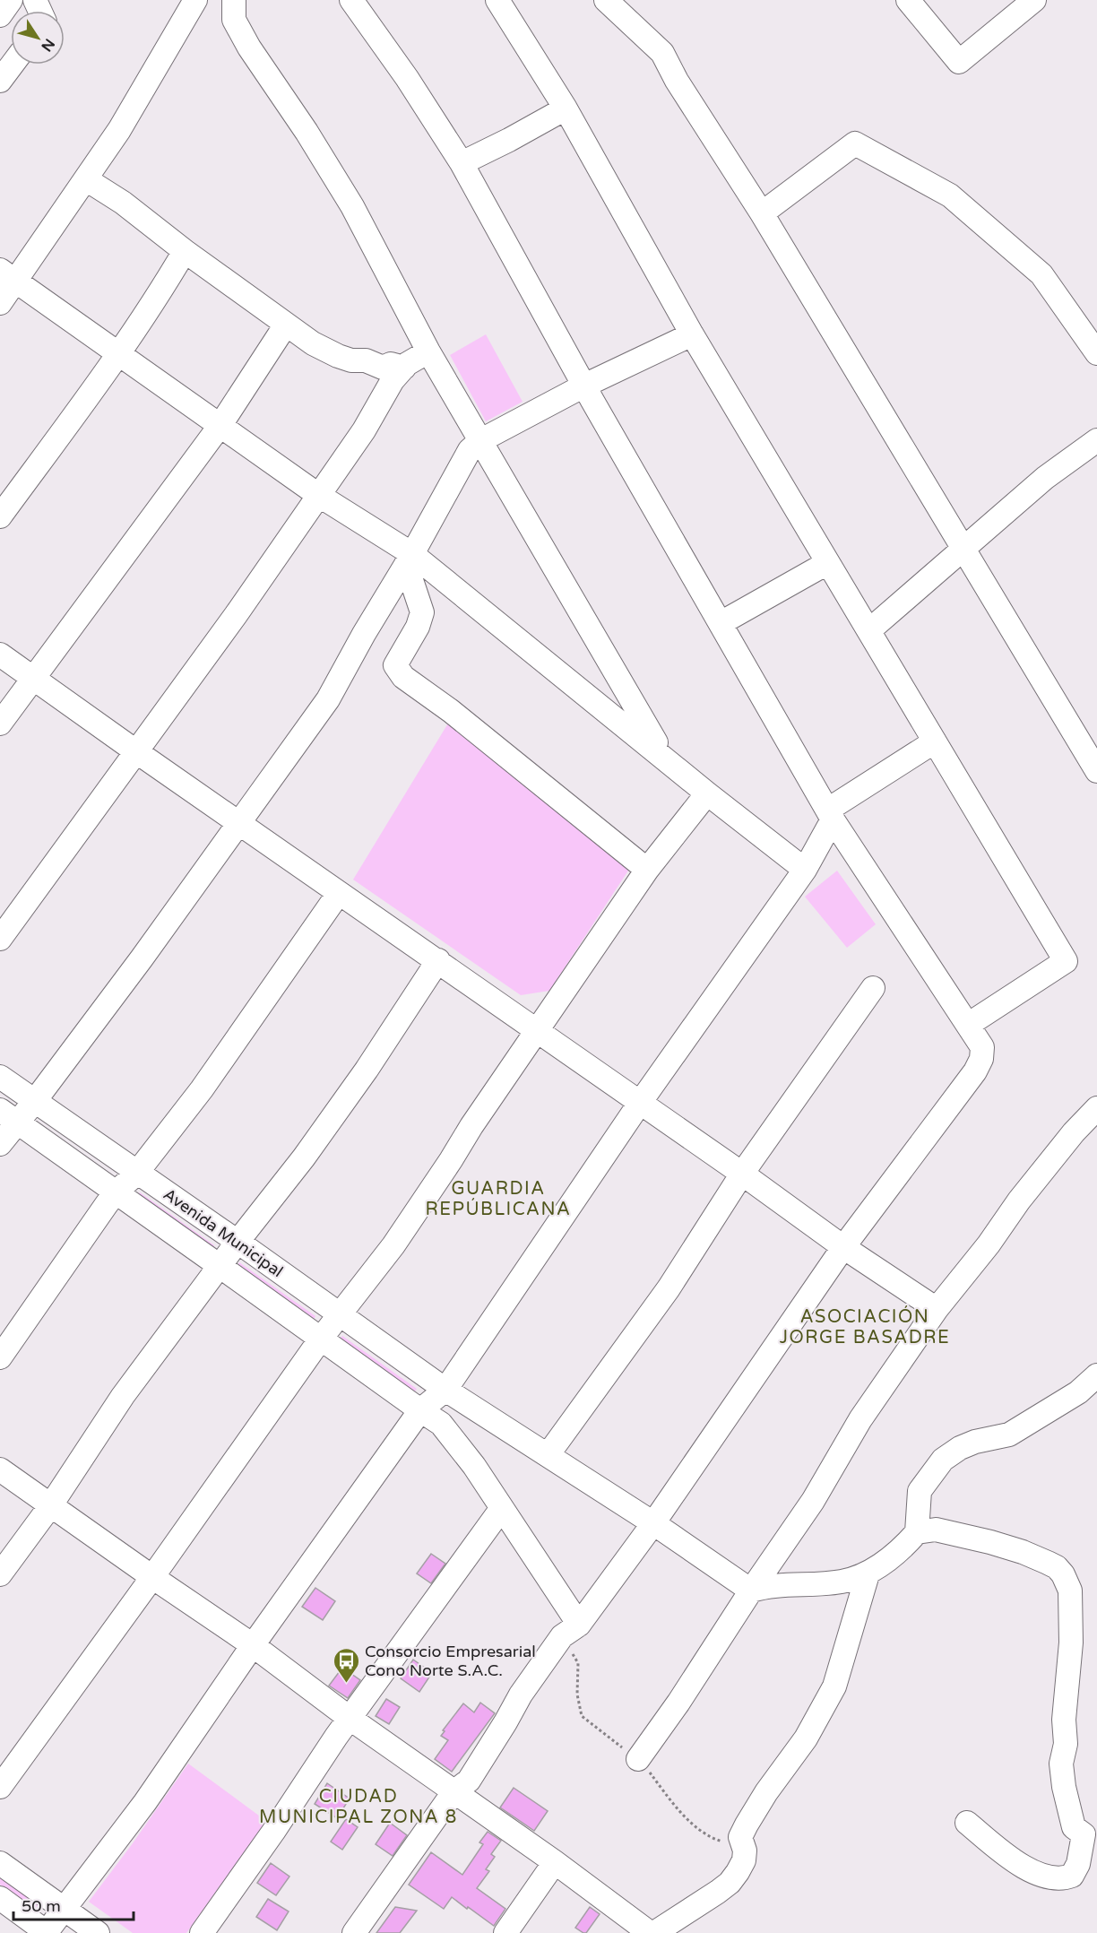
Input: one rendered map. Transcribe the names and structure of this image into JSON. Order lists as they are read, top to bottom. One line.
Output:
{"streets":{"street":["Avenida Municipal"]},"districts":["GUARDIA REPÚBLICANA","ASOCIACIÓN JORGE BASADRE","CIUDAD MUNICIPAL ZONA 8"],"places":{"bus stop":["Consorcio Empresarial Cono Norte S.A.C."]},"scale_bar":"50 m","north":"bottom right"}
